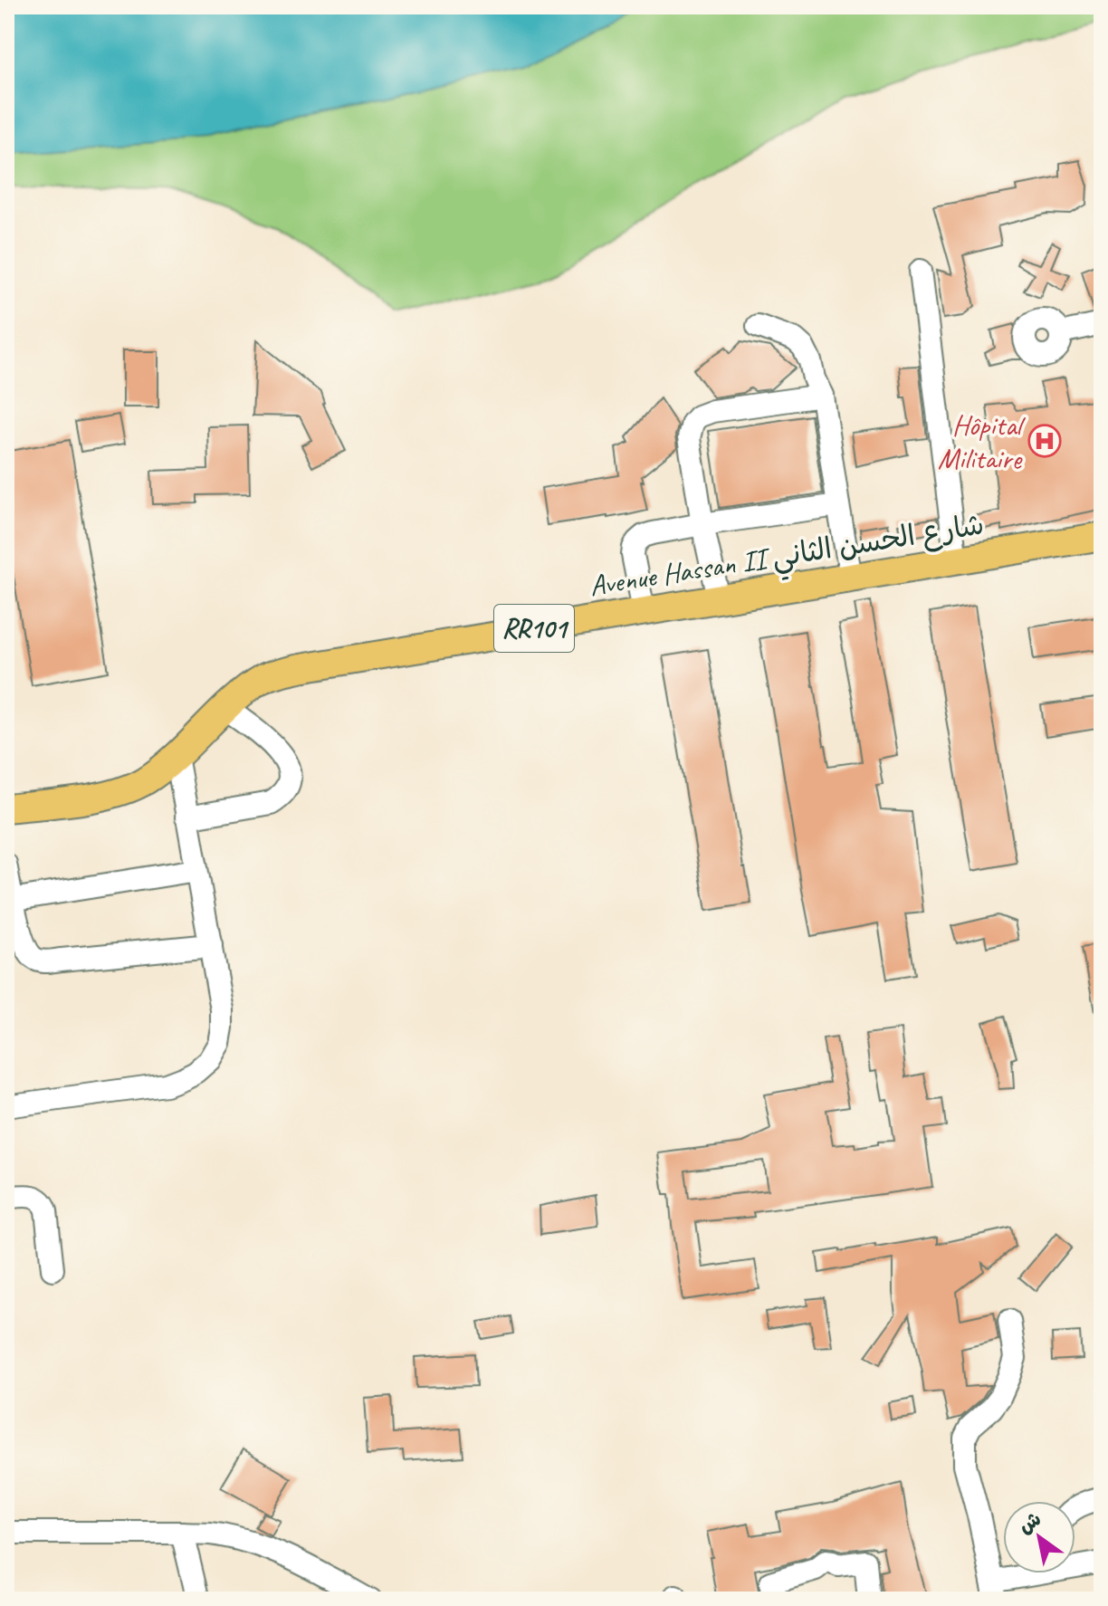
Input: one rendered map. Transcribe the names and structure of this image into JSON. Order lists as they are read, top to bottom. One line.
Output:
{"streets":{"main road":["Avenue Hassan II شارع الحسن الثاني","RR101"]},"places":{"hospital":["Hôpital Militaire"]},"north":"top left"}
